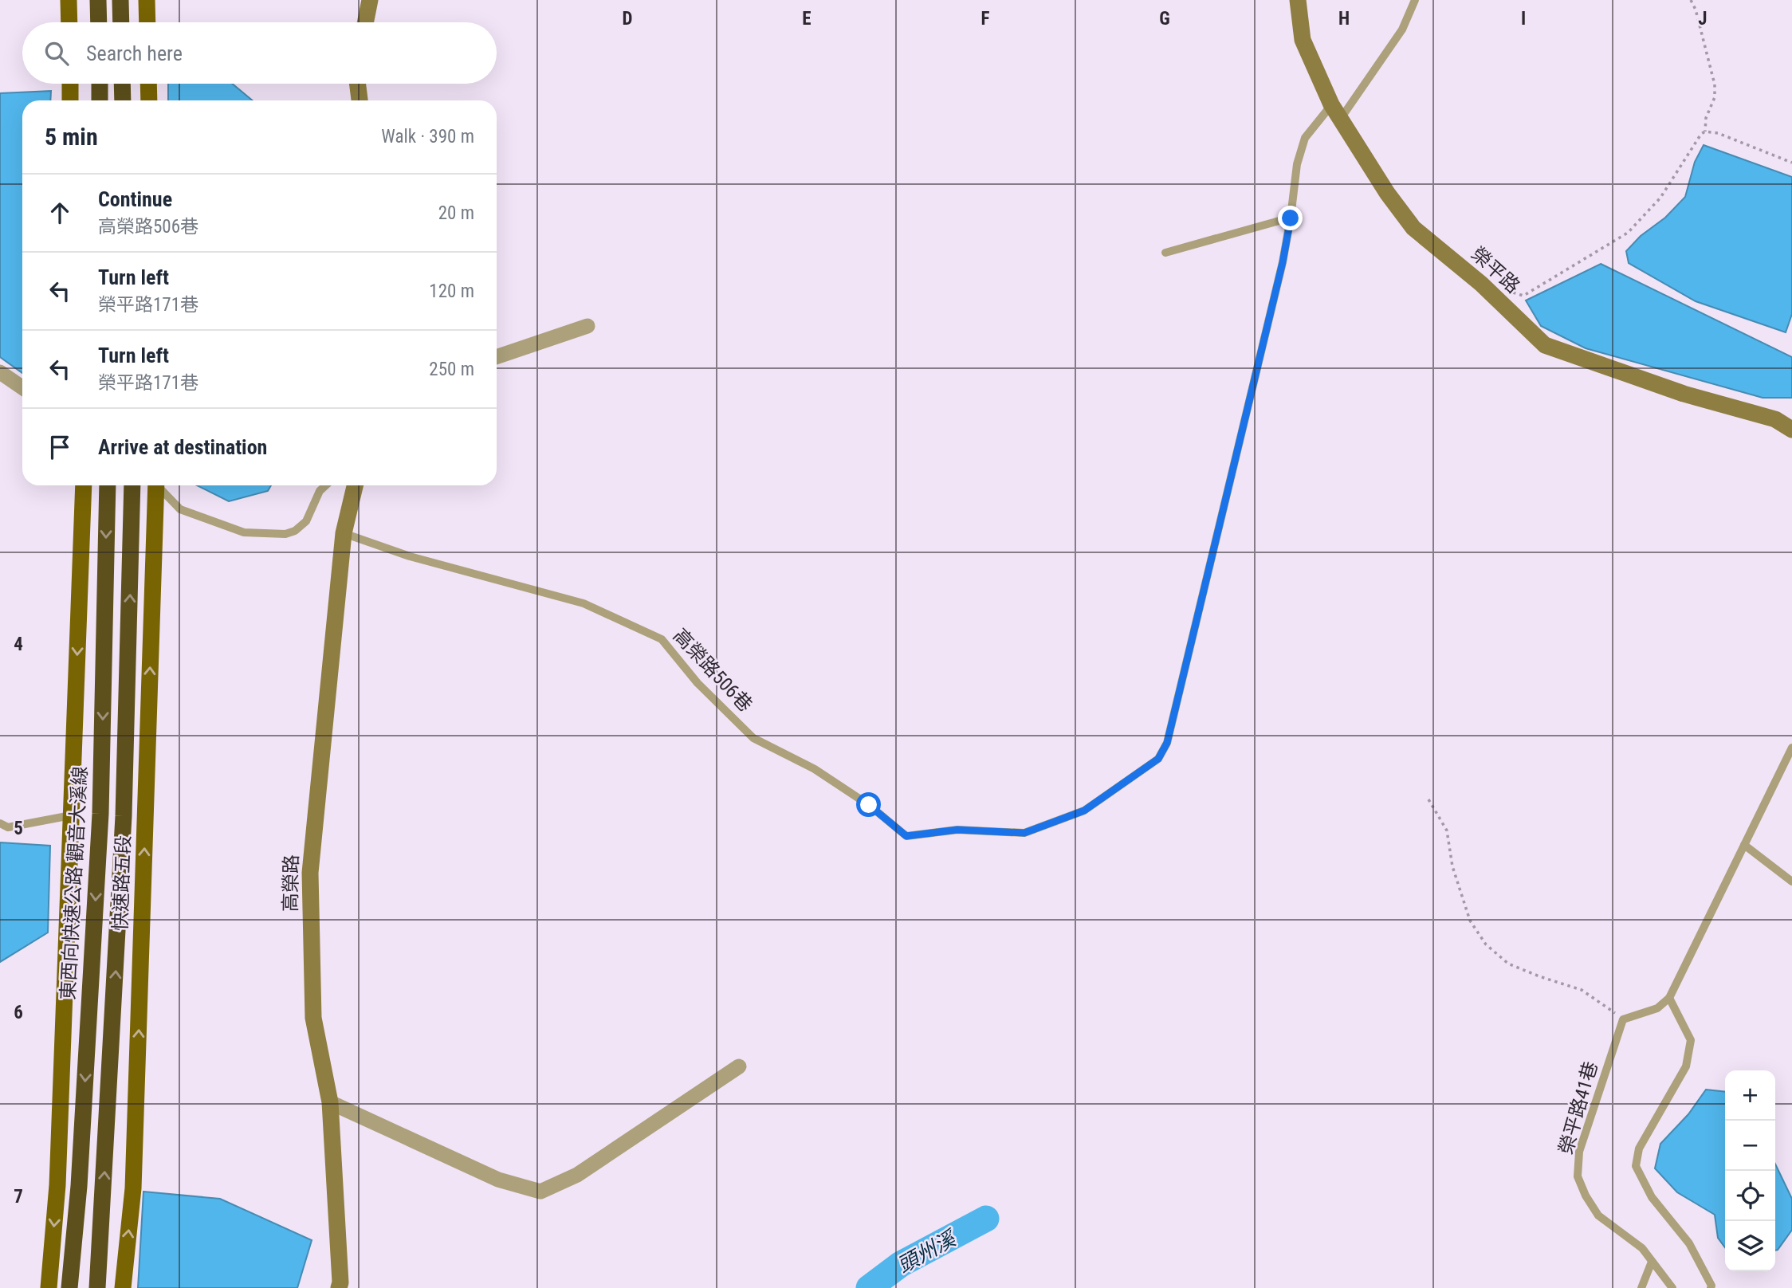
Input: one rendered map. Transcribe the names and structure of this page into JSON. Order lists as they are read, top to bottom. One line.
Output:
{"streets":{"highway":["東西向快速公路 觀音大溪線"],"main road":["快速路五段"],"street":["榮平路","高榮路"],"lane":["高榮路506巷","榮平路41巷"]},"crossings":[["高榮路506巷","高榮路"]],"water":["頭州溪"],"page":{"search":"Search here","heading":["5 min","Walk · 390 m"],"list":[["Continue","高榮路506巷","20 m"],["Turn left","榮平路171巷","120 m"],["Turn left","榮平路171巷","250 m"],"Arrive at destination"],"map_buttons":["+","−"]},"grid":{"columns":["D","E","F","G","H","I","J"],"rows":["4","5","6","7"]}}
